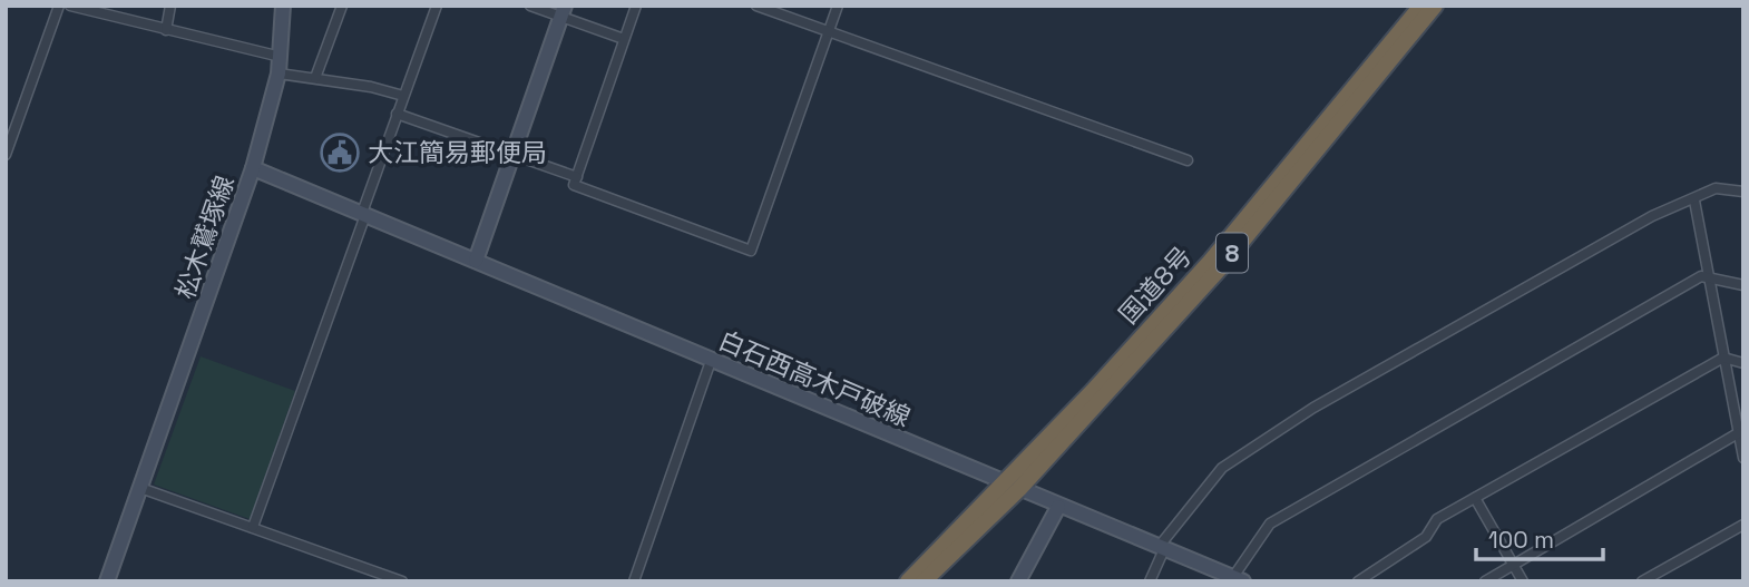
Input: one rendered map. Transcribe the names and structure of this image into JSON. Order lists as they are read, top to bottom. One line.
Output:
{"streets":{"highway":["8","国道8号"],"main road":["松木鷲塚線","白石西高木戸破線"]},"crossings":[["松木鷲塚線","白石西高木戸破線"],["国道8号","白石西高木戸破線"]],"places":{"public building":["大江簡易郵便局"]},"scale_bar":"100 m"}
